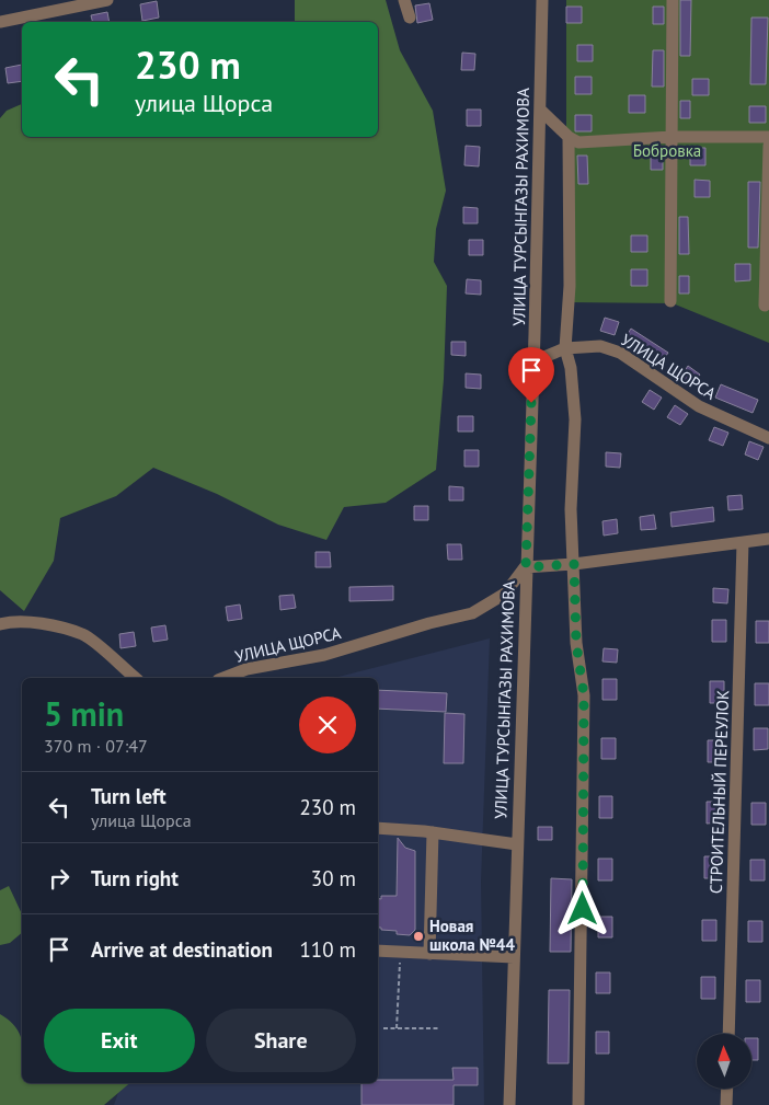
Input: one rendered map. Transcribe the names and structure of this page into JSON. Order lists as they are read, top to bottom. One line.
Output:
{"streets":{"street":["УЛИЦА ТУРСЫНГАЗЫ РАХИМОВА","УЛИЦА ЩОРСА","СТРОИТЕЛЬНЫЙ ПЕРЕУЛОК"]},"crossings":[["УЛИЦА ТУРСЫНГАЗЫ РАХИМОВА","УЛИЦА ЩОРСА"]],"parks":["Бобровка"],"places":["Новая школа №44"],"north":"top","page":{"turn":["230 m","улица Щорса"],"heading":["5 min","370 m · 07:47"],"list":[{"name":"Turn left","note":"улица Щорса","value":"230 m"},{"name":"Turn right","value":"30 m"},{"name":"Arrive at destination","value":"110 m"}],"buttons":["Exit","Share"]}}
